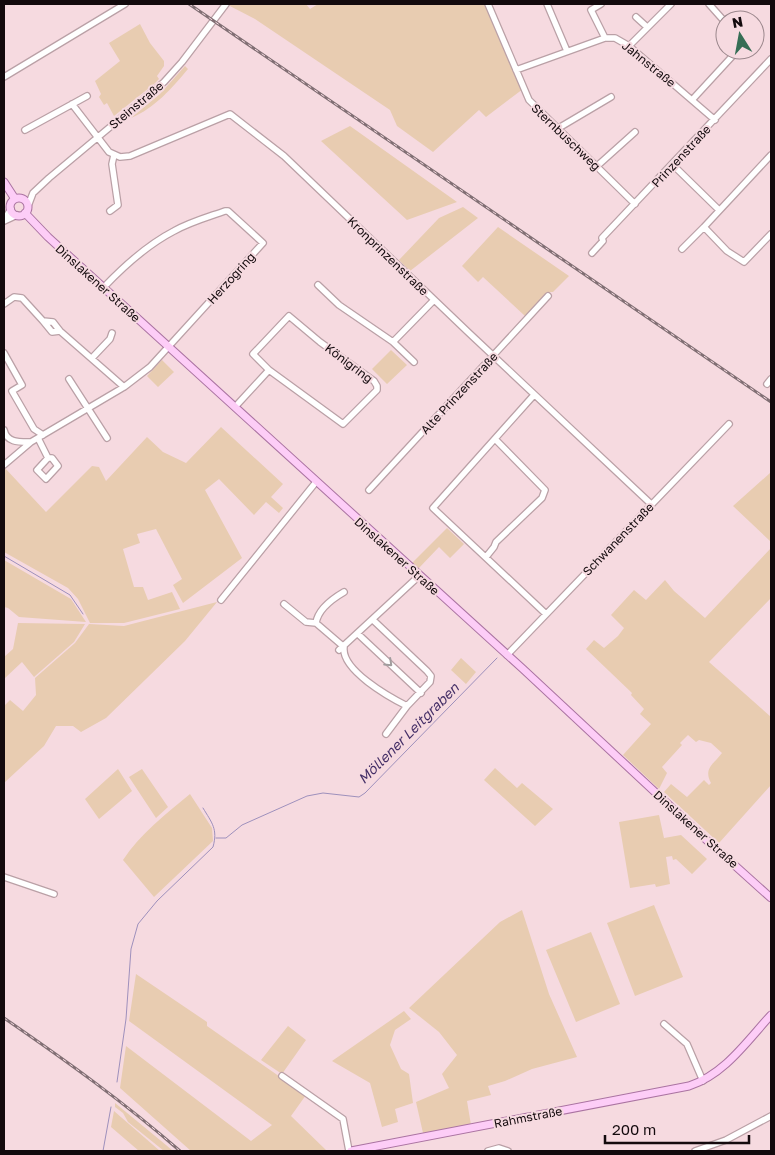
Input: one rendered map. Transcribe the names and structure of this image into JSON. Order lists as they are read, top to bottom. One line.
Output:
{"streets":{"main road":["Dinslakener Straße","Rahmstraße"],"street":["Jahnstraße","Steinstraße","Sternbuschweg","Prinzenstraße","Kronprinzenstraße","Herzogring","Königring","Alte Prinzenstraße","Schwanenstraße"]},"crossings":[["Jahnstraße","Sternbuschweg"],["Jahnstraße","Prinzenstraße"],["Steinstraße","Dinslakener Straße"],["Sternbuschweg","Prinzenstraße"],["Kronprinzenstraße","Alte Prinzenstraße"],["Kronprinzenstraße","Schwanenstraße"],["Herzogring","Dinslakener Straße"],["Dinslakener Straße","Schwanenstraße"]],"water":["Möllener Leitgraben"],"scale_bar":"200 m","north":"top"}
